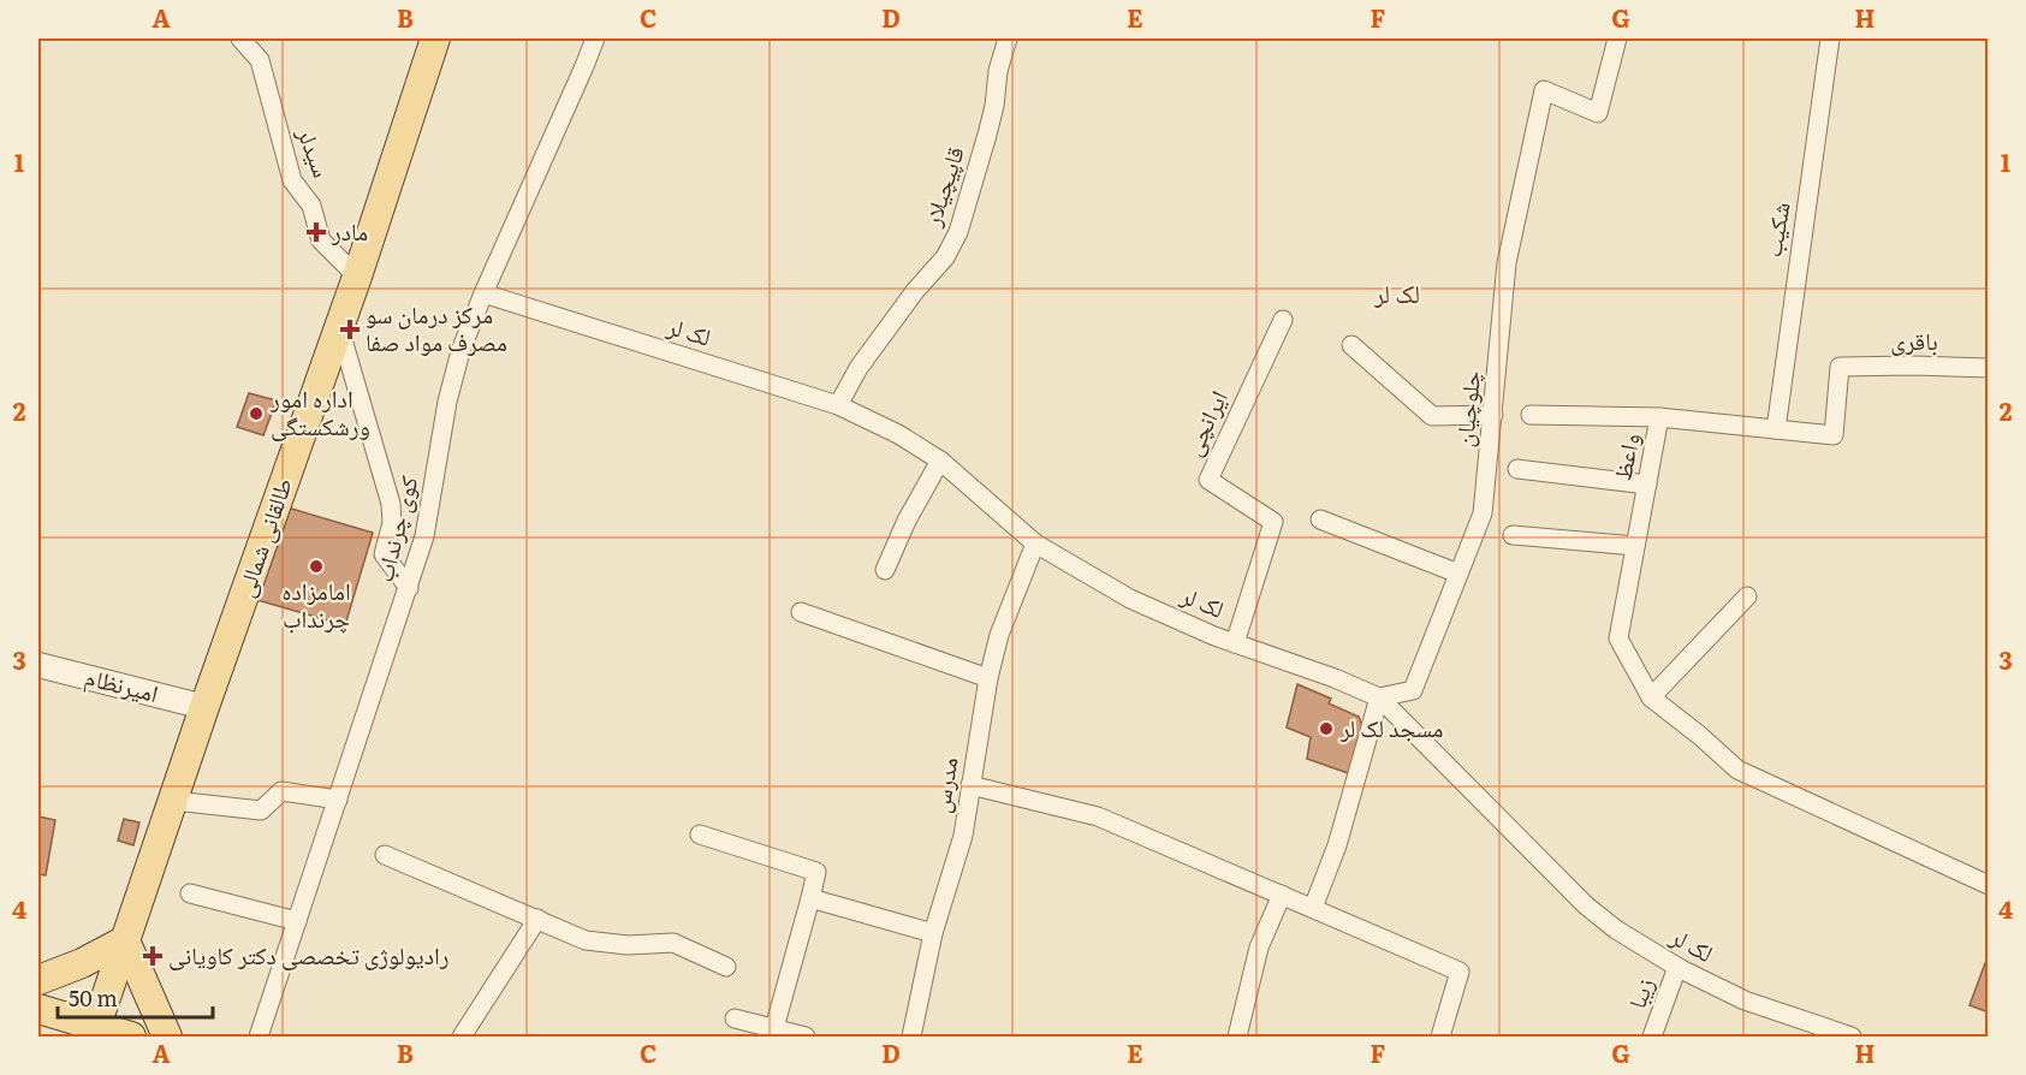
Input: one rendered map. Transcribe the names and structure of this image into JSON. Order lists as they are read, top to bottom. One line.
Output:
{"streets":{"main road":["طالقانی شمالی"],"street":["سیدلر","قاپیچیلار","شکیب","لک لر","باقری","چلوچیان","ایرانچی","واعظ","کوی چرنداب","امیرنظام","مدرس","زیبا"]},"crossings":[["سیدلر","طالقانی شمالی"],["قاپیچیلار","لک لر"],["شکیب","واعظ"],["لک لر","چلوچیان"],["لک لر","ایرانچی"],["لک لر","کوی چرنداب"],["لک لر","مدرس"],["لک لر","زیبا"],["باقری","واعظ"],["طالقانی شمالی","امیرنظام"]],"districts":["لک لر"],"places":{"health":["مادر","مرکز درمان سو مصرف مواد صفا","رادیولوژی تخصصی دکتر کاویانی"],"other":["اداره امور ورشکستگی","امامزاده چرنداب","مسجد لک لر"]},"scale_bar":"50 m","grid":{"columns":["A","B","C","D","E","F","G","H"],"rows":["1","2","3","4"]}}
